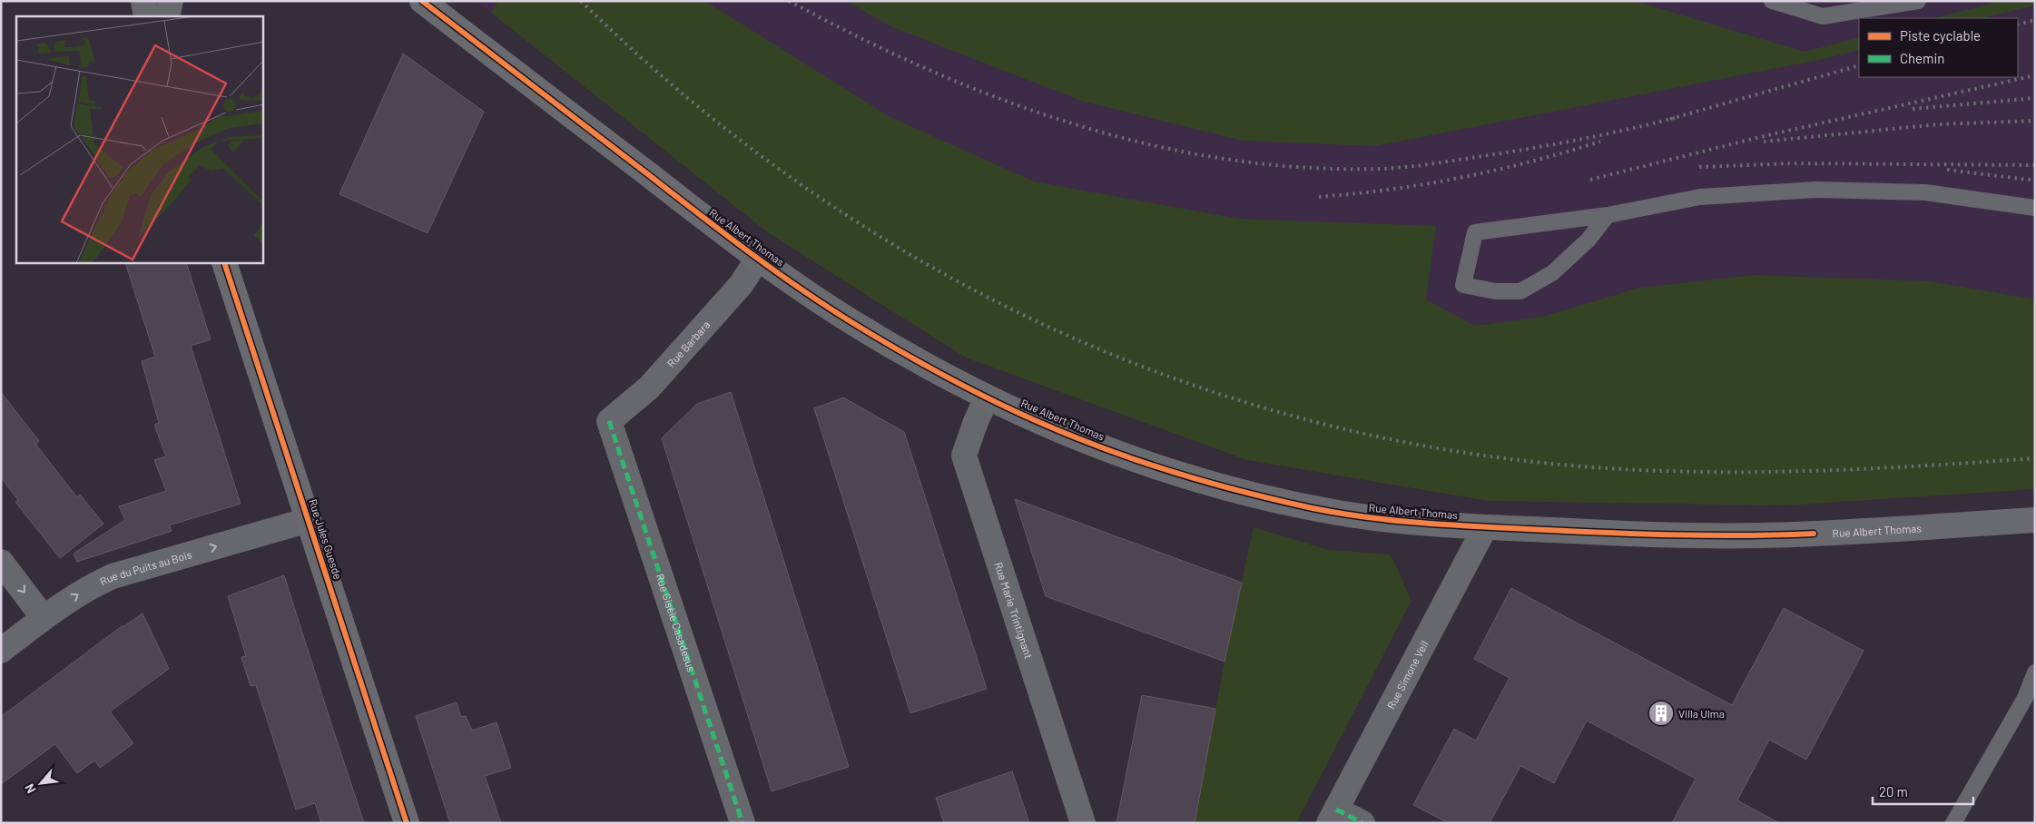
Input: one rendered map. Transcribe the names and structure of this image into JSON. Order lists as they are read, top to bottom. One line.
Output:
{"streets":{"street":["Rue Albert Thomas","Rue Barbara","Rue Jules Guesde","Rue du Puits au Bois","Rue Marie Trintignant","Rue Gisèle Casadesus","Rue Simone Veil"]},"crossings":[["Rue Albert Thomas","Rue Barbara"],["Rue Albert Thomas","Rue Marie Trintignant"],["Rue Albert Thomas","Rue Simone Veil"],["Rue Barbara","Rue Gisèle Casadesus"],["Rue Jules Guesde","Rue du Puits au Bois"]],"one_way":["Rue du Puits au Bois"],"places":{"building":["Villa Ulma"]},"legend":["Piste cyclable","Chemin"],"scale_bar":"20 m","north":"bottom left"}
